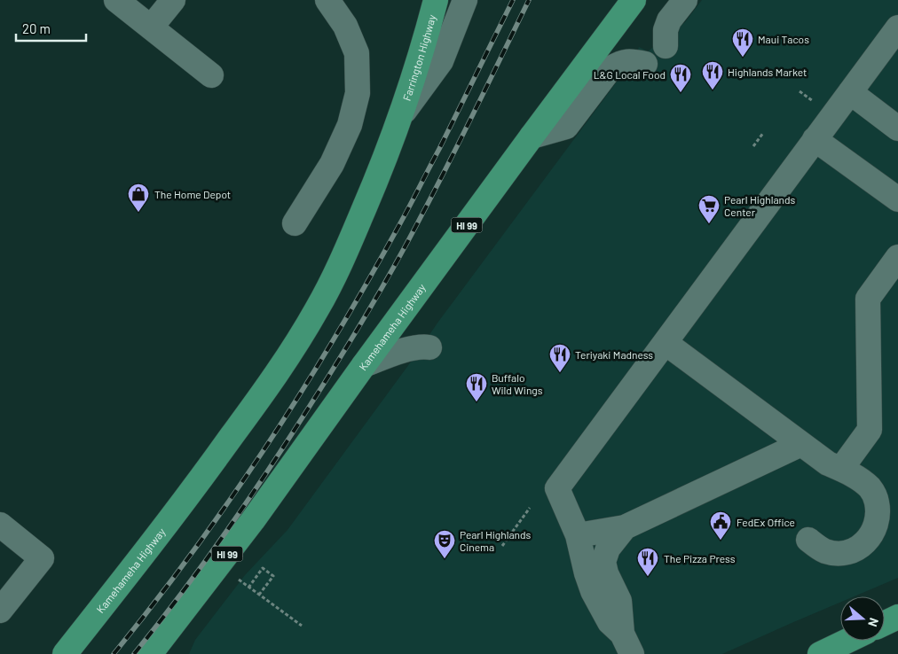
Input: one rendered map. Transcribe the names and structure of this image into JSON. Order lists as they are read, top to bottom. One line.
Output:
{"streets":{"main road":["Farrington Highway","HI 99","Kamehameha Highway"]},"crossings":[["Farrington Highway","Kamehameha Highway"]],"places":{"restaurant":["Maui Tacos","Highlands Market","L&G Local Food","Teriyaki Madness","Buffalo Wild Wings","The Pizza Press"],"shop":["The Home Depot"],"supermarket":["Pearl Highlands Center"],"public building":["FedEx Office"],"theatre":["Pearl Highlands Cinema"]},"scale_bar":"20 m","north":"right"}
